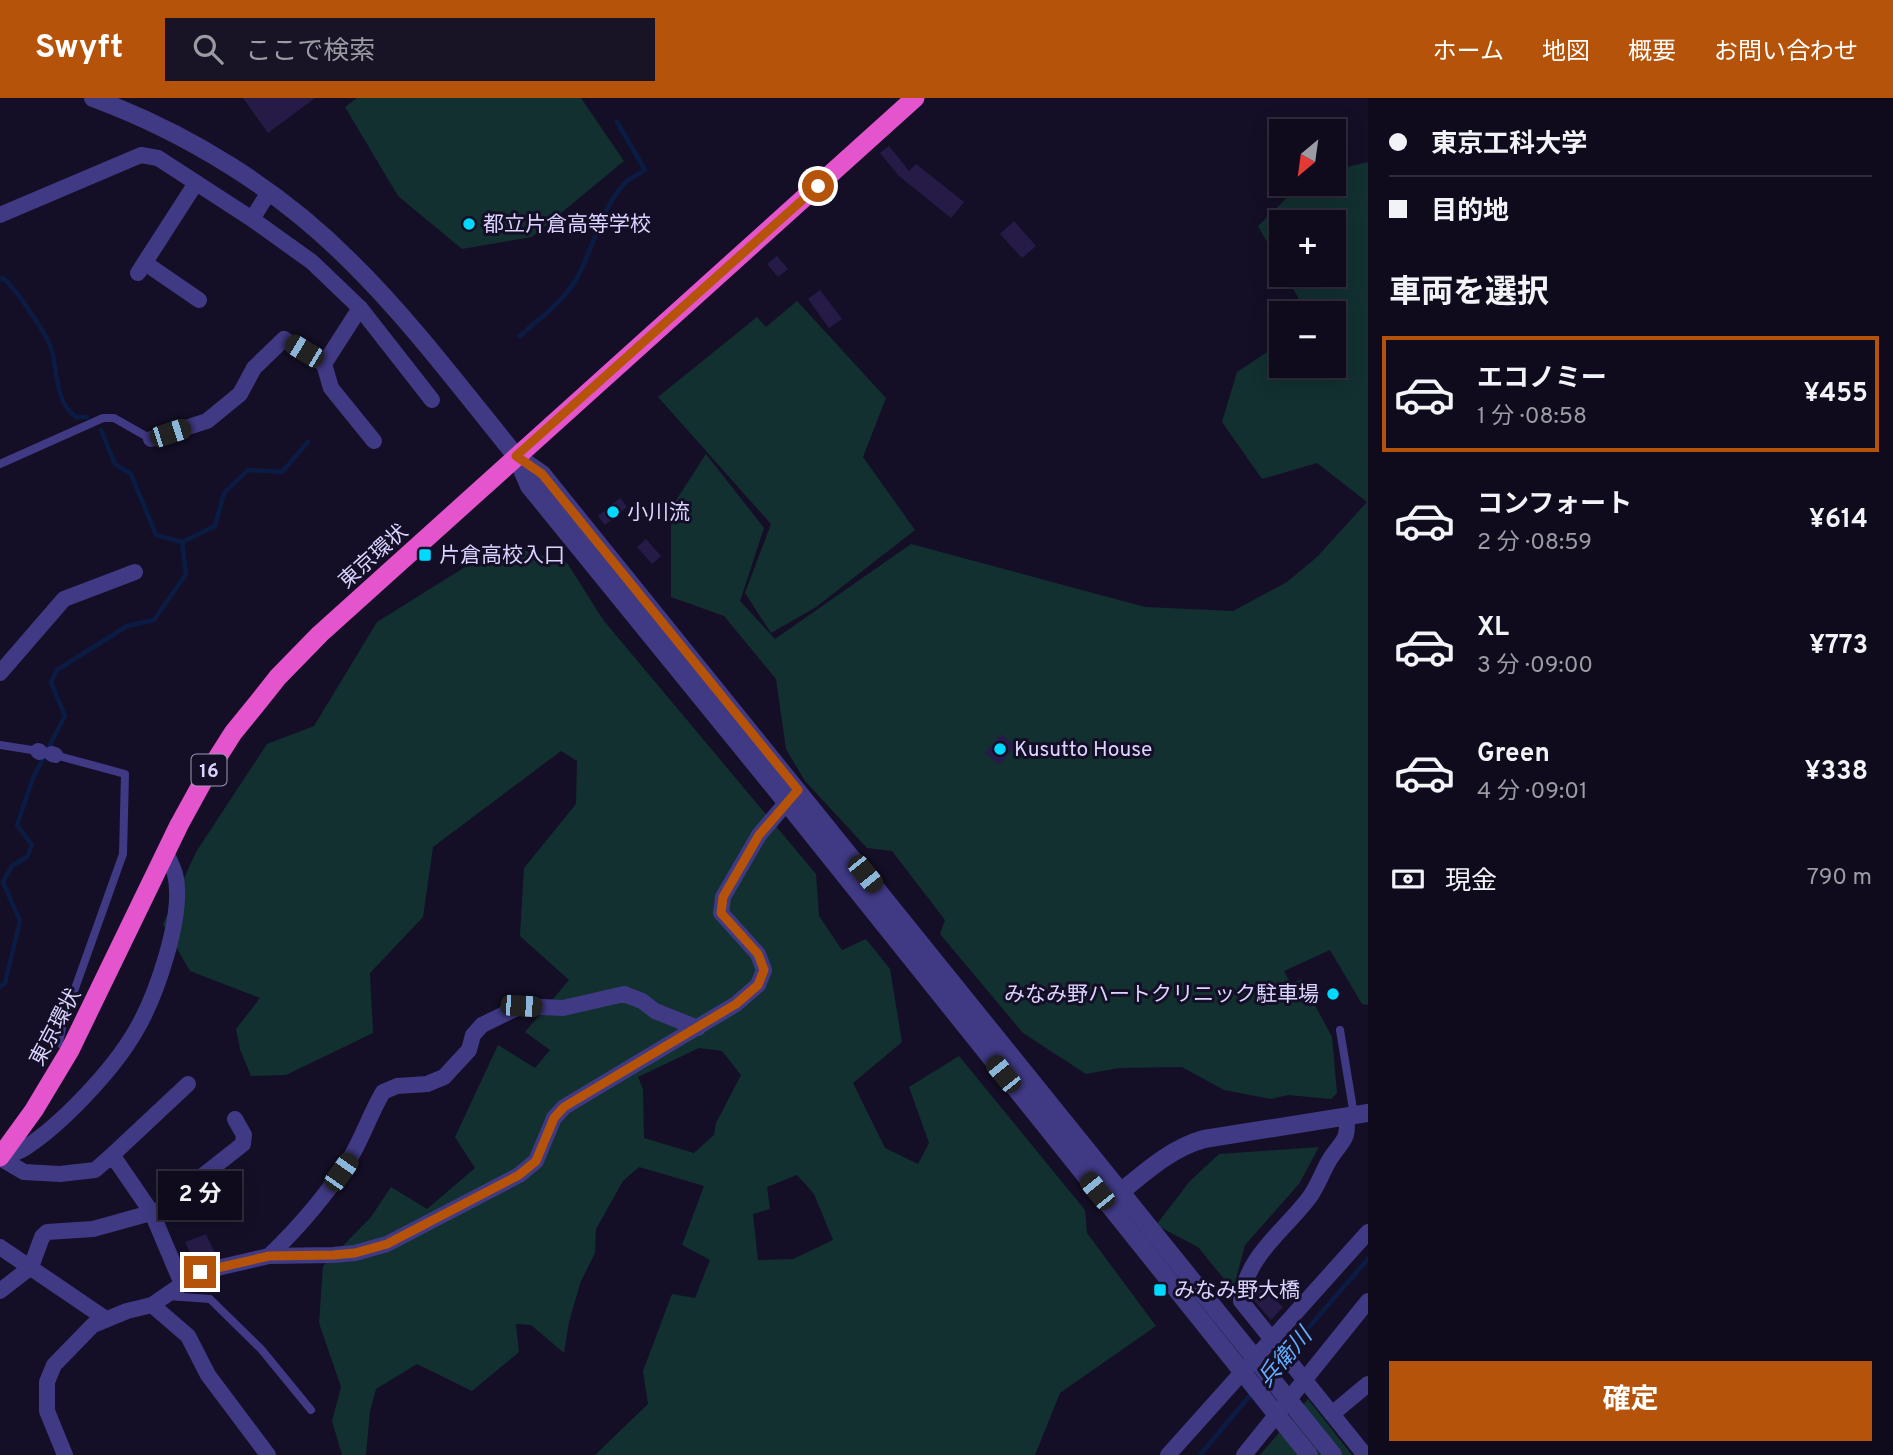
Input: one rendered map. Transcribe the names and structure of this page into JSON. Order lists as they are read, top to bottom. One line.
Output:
{"streets":{"highway":["東京環状","16"]},"water":["兵衛川"],"places":{"other":["都立片倉高等学校","小川流","Kusutto House","みなみ野ハートクリニック駐車場"],"transit":["片倉高校入口","みなみ野大橋"]},"north":"bottom left","page":{"header":"Swyft","search":"ここで検索","nav":["ホーム","地図","概要","お問い合わせ"],"banner":["東京工科大学","目的地"],"map_buttons":["+","−"],"heading":"車両を選択","list":[{"name":"エコノミー","note":"1 分 · 08:58","value":"¥455"},{"name":"コンフォート","note":"2 分 · 08:59","value":"¥614"},{"name":"XL","note":"3 分 · 09:00","value":"¥773"},{"name":"Green","note":"4 分 · 09:01","value":"¥338"}],"pay":["現金","790 m"],"bubble":"2 分","buttons":"確定"}}
